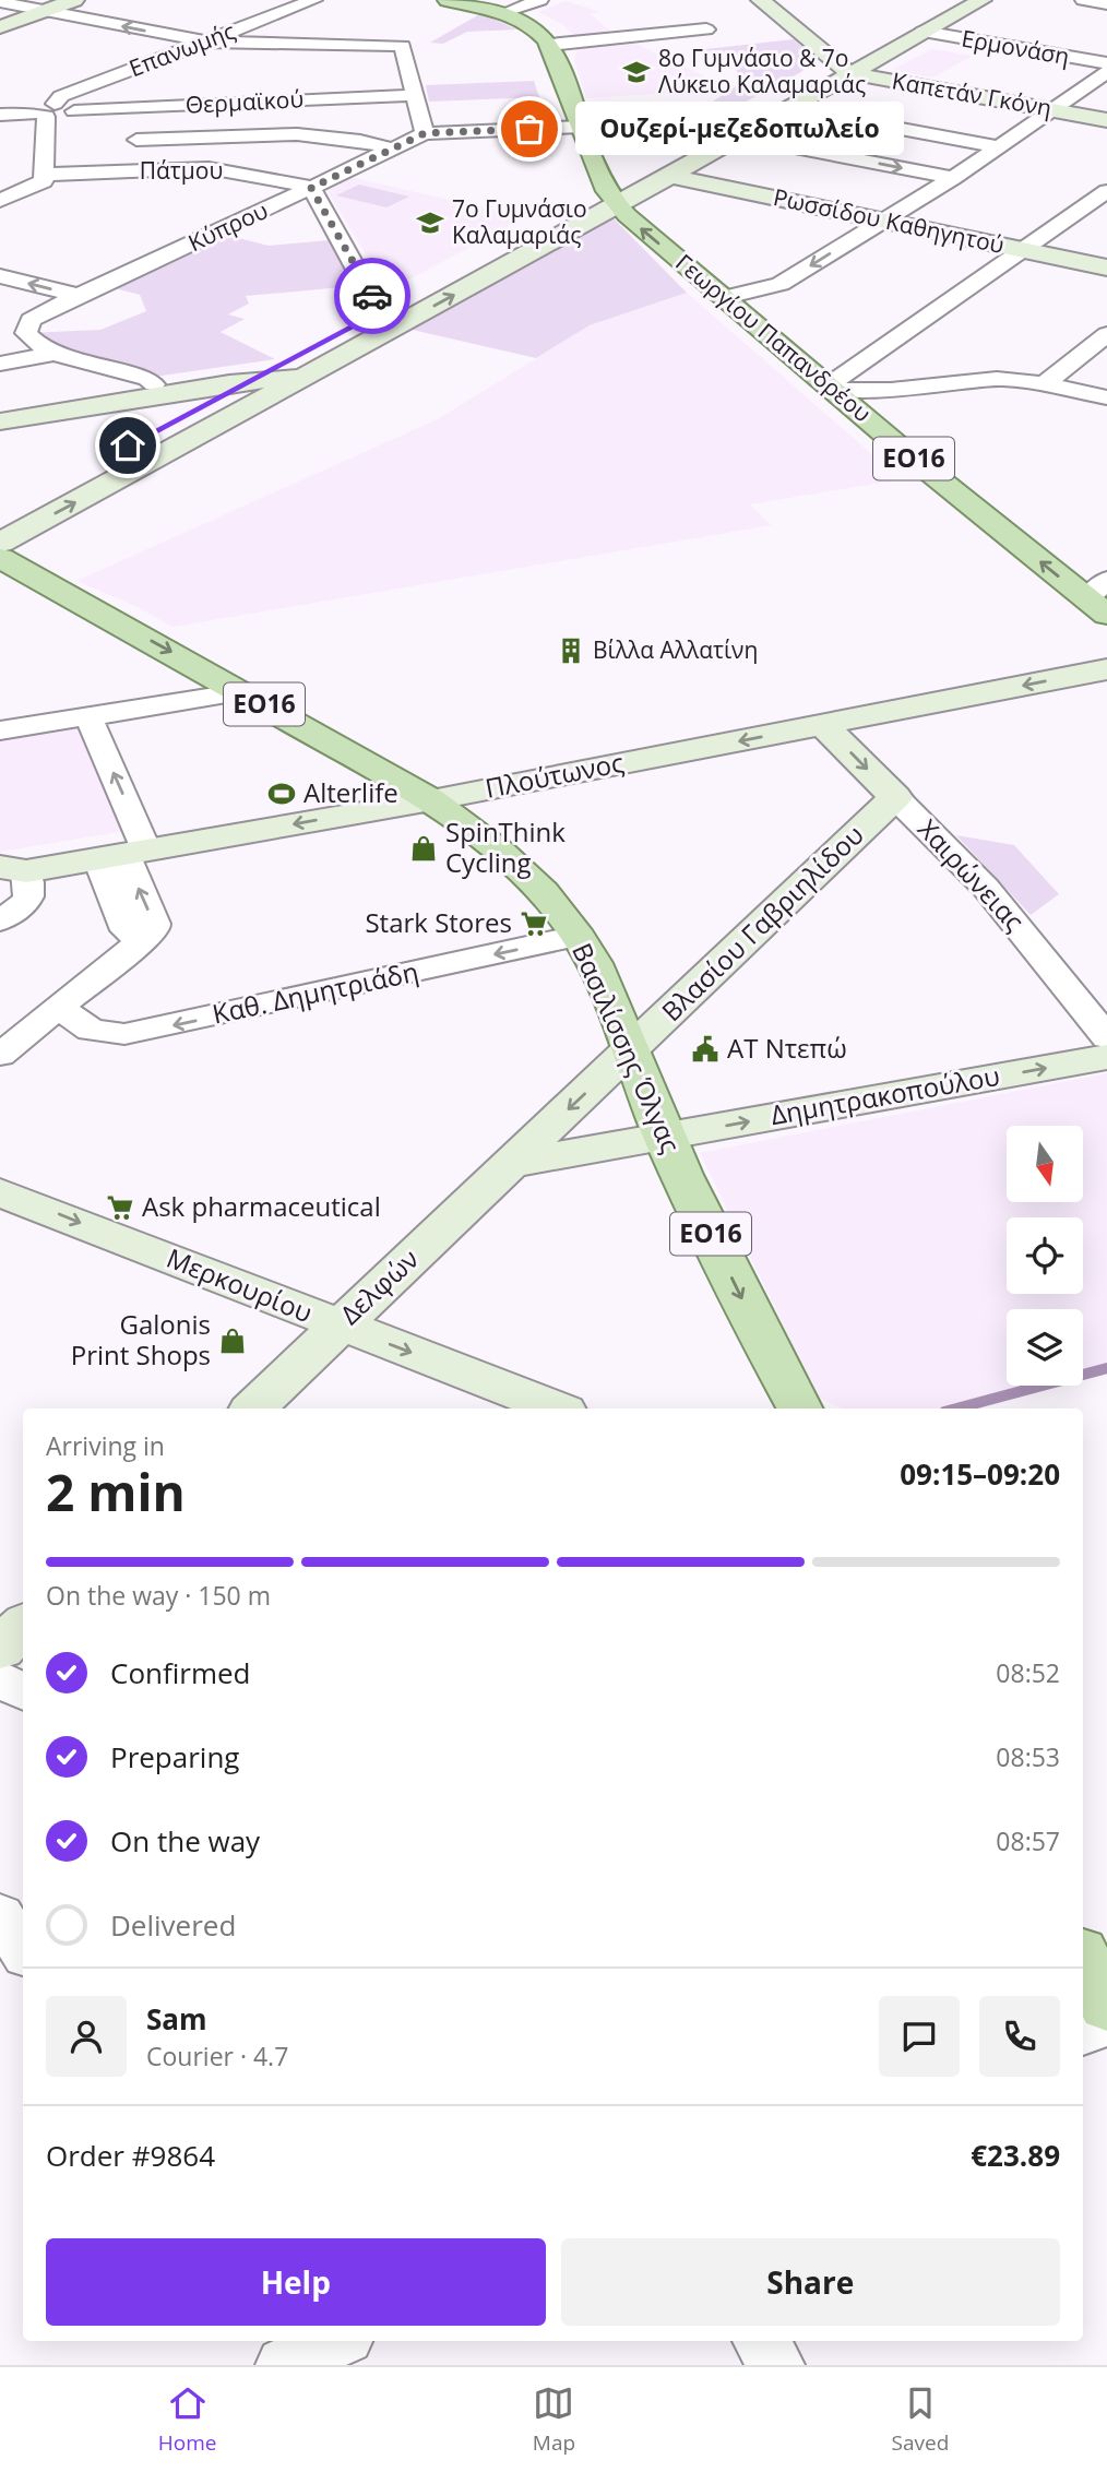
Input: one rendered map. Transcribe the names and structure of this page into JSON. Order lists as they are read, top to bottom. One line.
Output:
{"streets":{"main road":["Καπετάν Γκόνη","Ρωσσίδου Καθηγητού","Γεωργίου Παπανδρέου","ΕΟ16","Πλούτωνος","Χαιρώνειας","Βλασίου Γαβριηλίδου","Βασιλίσσης Όλγας","Δημητρακοπούλου","Μερκουρίου","Δελφών"],"street":["Ερμονάση","Επανωμής","Θερμαϊκού","Πάτμου","Κύπρου","Καθ. Δημητριάδη"]},"crossings":[["Επανωμής","Θερμαϊκού"],["Πάτμου","Κύπρου"],["Κύπρου","ΕΟ16"],["Γεωργίου Παπανδρέου","ΕΟ16"],["Πλούτωνος","Χαιρώνειας"],["Πλούτωνος","Βασιλίσσης Όλγας"],["Χαιρώνειας","Βλασίου Γαβριηλίδου"],["Βλασίου Γαβριηλίδου","Βασιλίσσης Όλγας"],["Βλασίου Γαβριηλίδου","Δελφών"],["Καθ. Δημητριάδη","Βασιλίσσης Όλγας"],["Βασιλίσσης Όλγας","Δημητρακοπούλου"],["Βασιλίσσης Όλγας","Δελφών"],["Μερκουρίου","Δελφών"]],"one_way":["Γεωργίου Παπανδρέου","Πλούτωνος","Καθ. Δημητριάδη","Βασιλίσσης Όλγας","Δημητρακοπούλου","Μερκουρίου"],"places":{"school or university":["8ο Γυμνάσιο & 7ο Λύκειο Καλαμαριάς","7ο Γυμνάσιο Καλαμαριάς"],"other":["Ουζερί-μεζεδοπωλείο"],"building":["Βίλλα Αλλατίνη"],"sports":["Alterlife"],"shop":["SpinThink Cycling","Galonis Print Shops"],"supermarket":["Stark Stores","Ask pharmaceutical"],"public building":["ΑΤ Ντεπώ"]},"north":"bottom","page":{"bubble":"Ουζερί-μεζεδοπωλείο","heading":["2 min","Arriving in","09:15–09:20"],"panel":["Sam","Courier · 4.7","Order #9864","€23.89"],"bar":"On the way · 150 m","list":[["Confirmed","08:52"],["Preparing","08:53"],["On the way","08:57"],"Delivered"],"buttons":["Help","Share"],"tabs":["Home","Map","Saved"]}}
